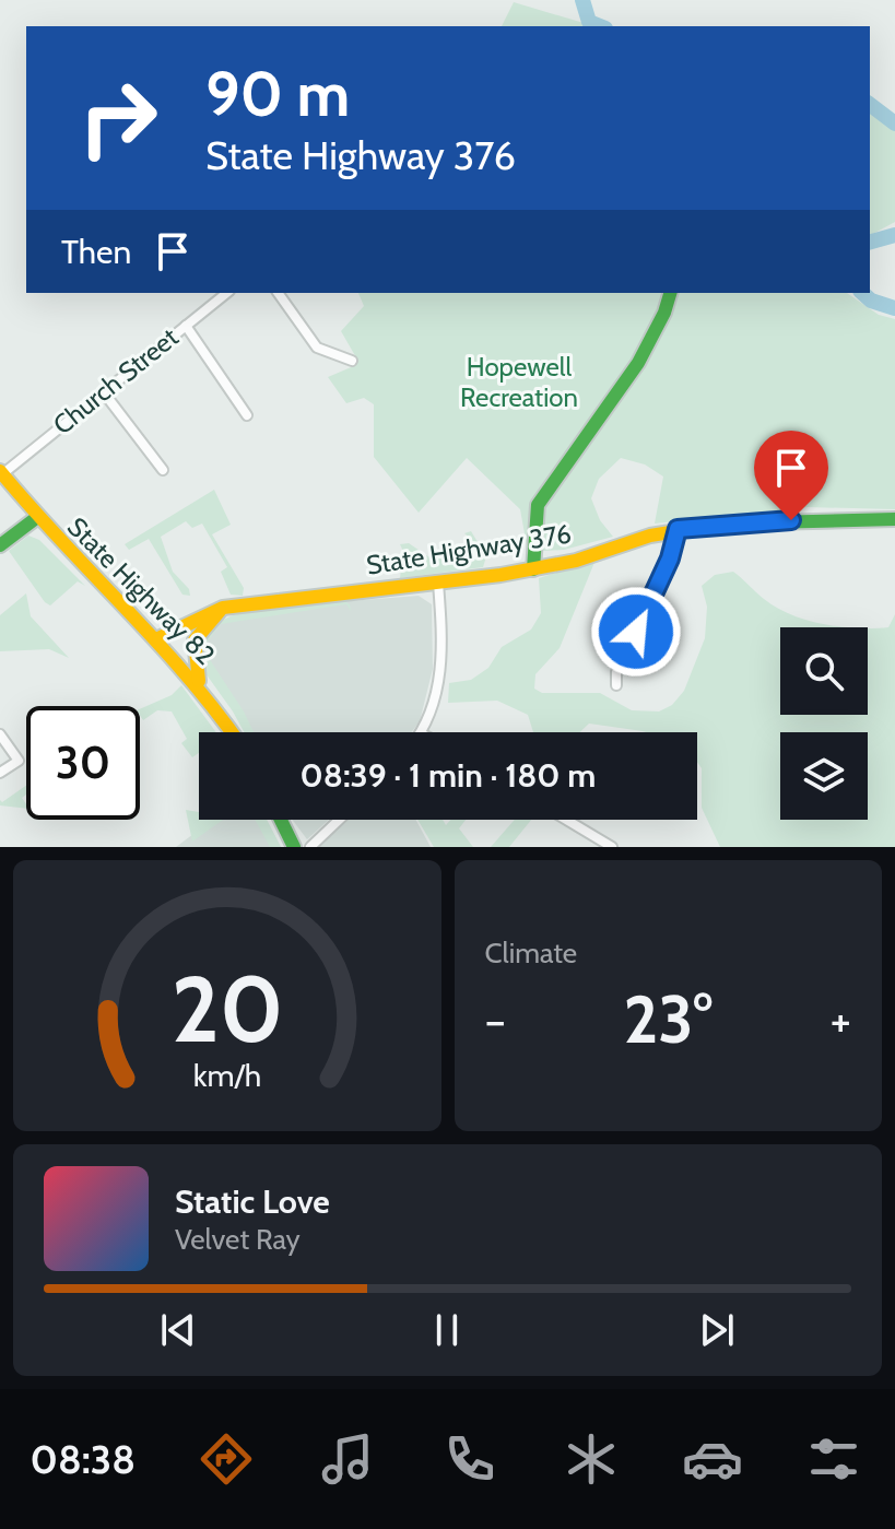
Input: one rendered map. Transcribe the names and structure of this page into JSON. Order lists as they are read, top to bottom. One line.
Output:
{"streets":{"main road":["State Highway 376","State Highway 82"],"street":["Church Street"]},"crossings":[["Church Street","State Highway 82"],["State Highway 376","State Highway 82"]],"parks":["Hopewell Recreation"],"page":{"turn":["90 m","State Highway 376"],"then":"Then","limit":"30","trip":"08:39 · 1 min · 180 m","tile":"Climate","heat":["−","23°","+"],"song":["Static Love","Velvet Ray"],"tabs":"08:38","gauge":["20","km/h"]}}
